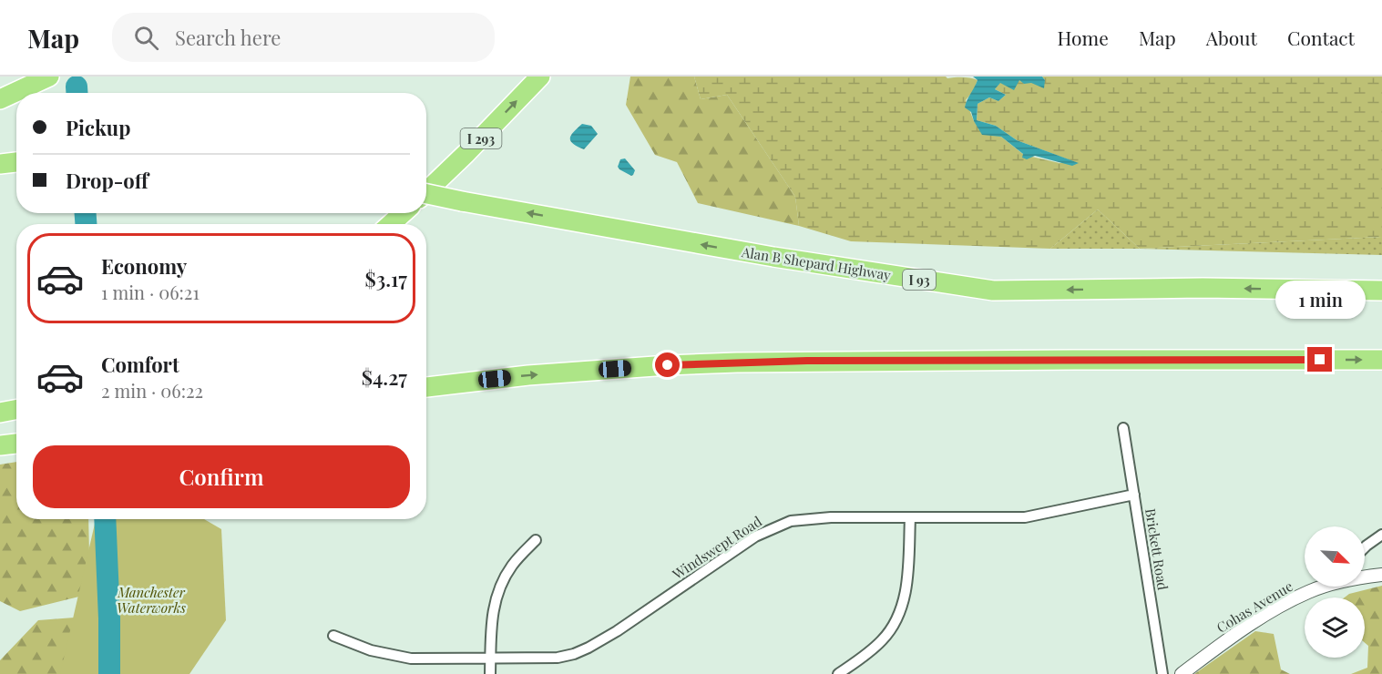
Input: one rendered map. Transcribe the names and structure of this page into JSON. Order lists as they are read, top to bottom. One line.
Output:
{"streets":{"highway":["I 293","Alan B Shepard Highway","I 93"],"street":["Windswept Road","Brickett Road","Cohas Avenue"]},"crossings":[["Windswept Road","Brickett Road"]],"parks":["Manchester Waterworks"],"north":"bottom right","page":{"header":"Map","search":"Search here","nav":["Home","Map","About","Contact"],"banner":["Pickup","Drop-off"],"list":[{"name":"Economy","note":"1 min · 06:21","value":"$3.17"},{"name":"Comfort","note":"2 min · 06:22","value":"$4.27"}],"bubble":"1 min","buttons":"Confirm"}}
